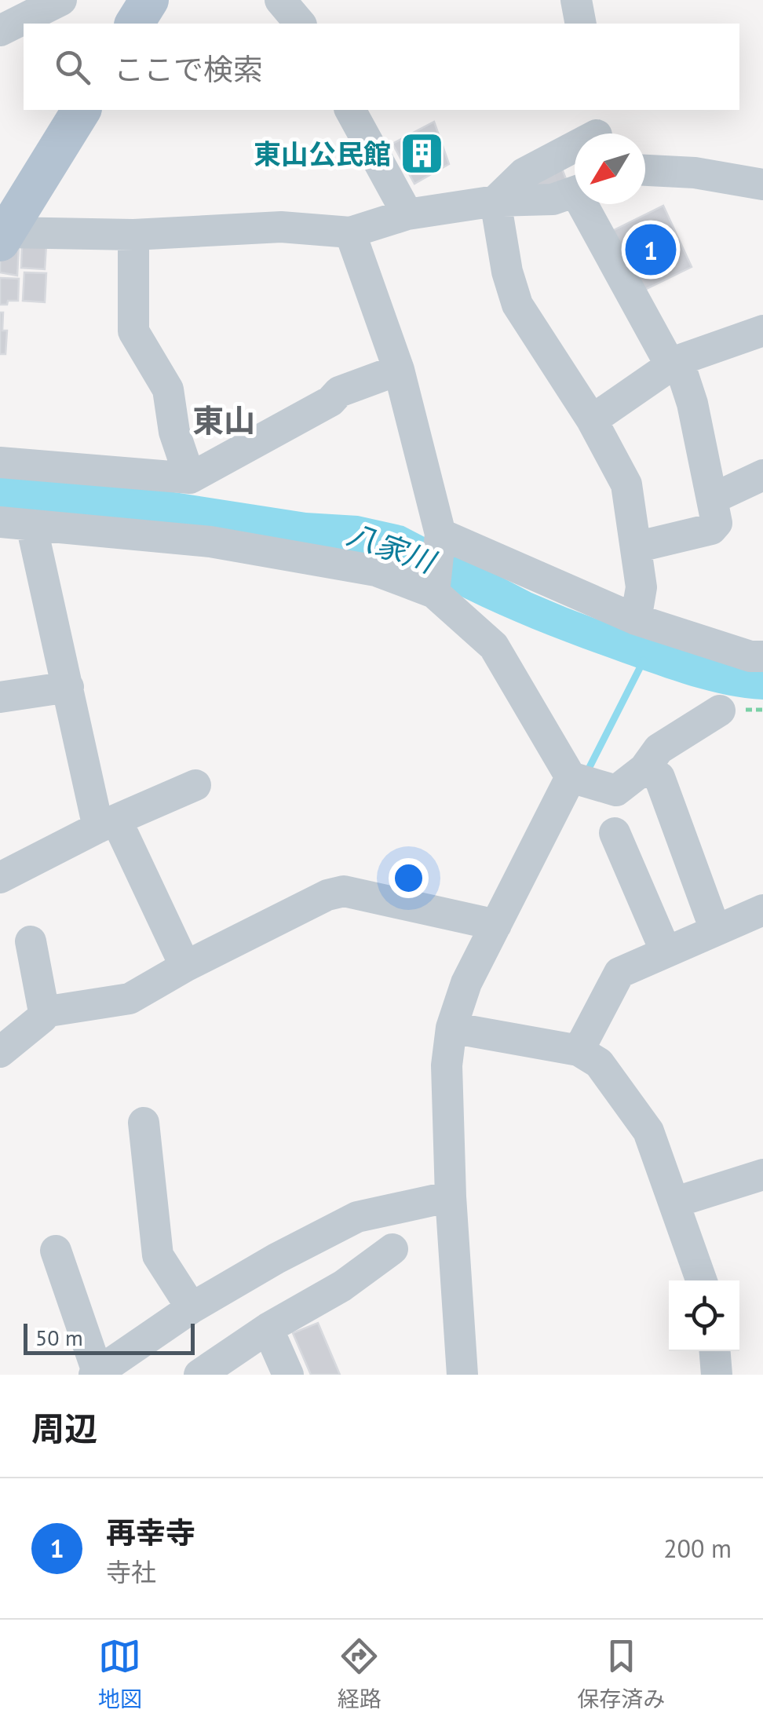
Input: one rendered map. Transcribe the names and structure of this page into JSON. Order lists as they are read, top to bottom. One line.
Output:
{"districts":["東山"],"water":["八家川"],"places":{"building":["東山公民館"]},"scale_bar":"50 m","north":"bottom left","page":{"search":"ここで検索","pins":"1","scale":"50 m","heading":"周辺","list":[{"mark":"1","name":"再幸寺","note":"寺社","value":"200 m"}],"nav":["地図","経路","保存済み"]}}
